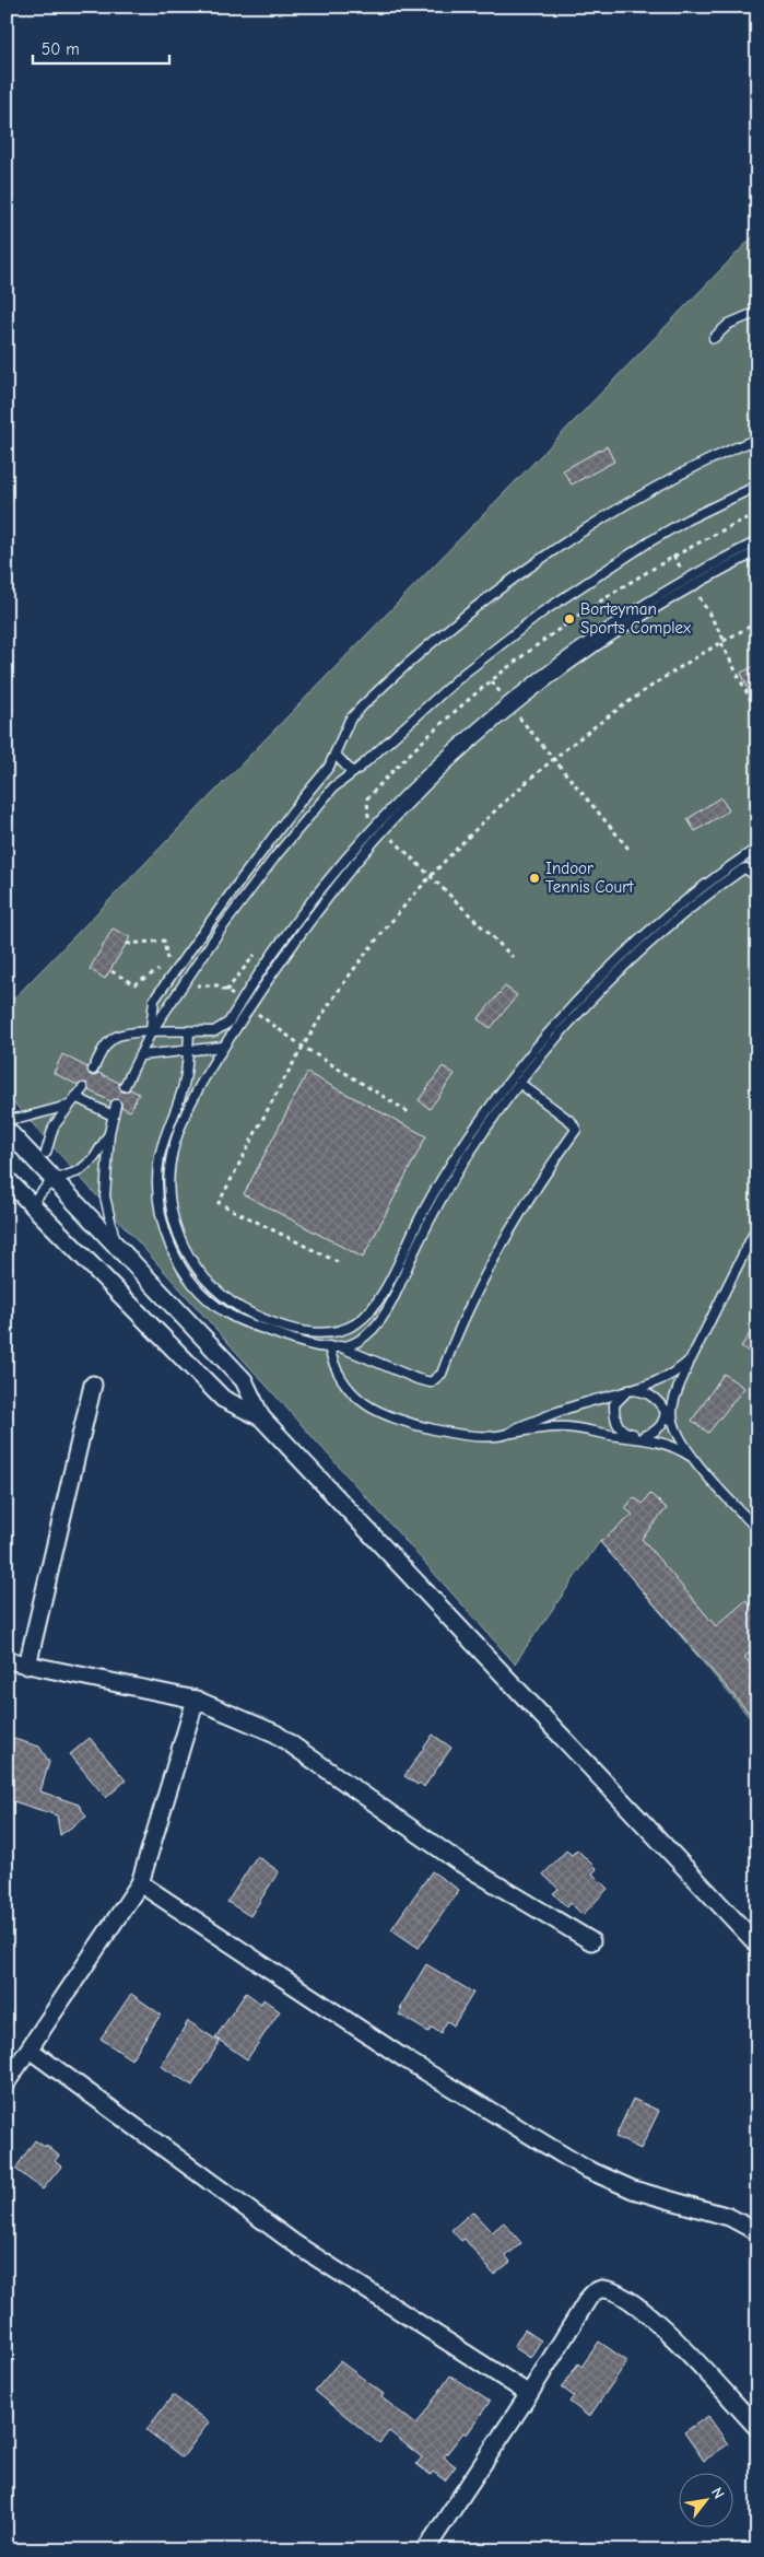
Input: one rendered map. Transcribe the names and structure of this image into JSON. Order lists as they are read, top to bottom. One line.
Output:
{"places":["Borteyman Sports Complex","Indoor Tennis Court"],"scale_bar":"50 m","north":"top right"}
